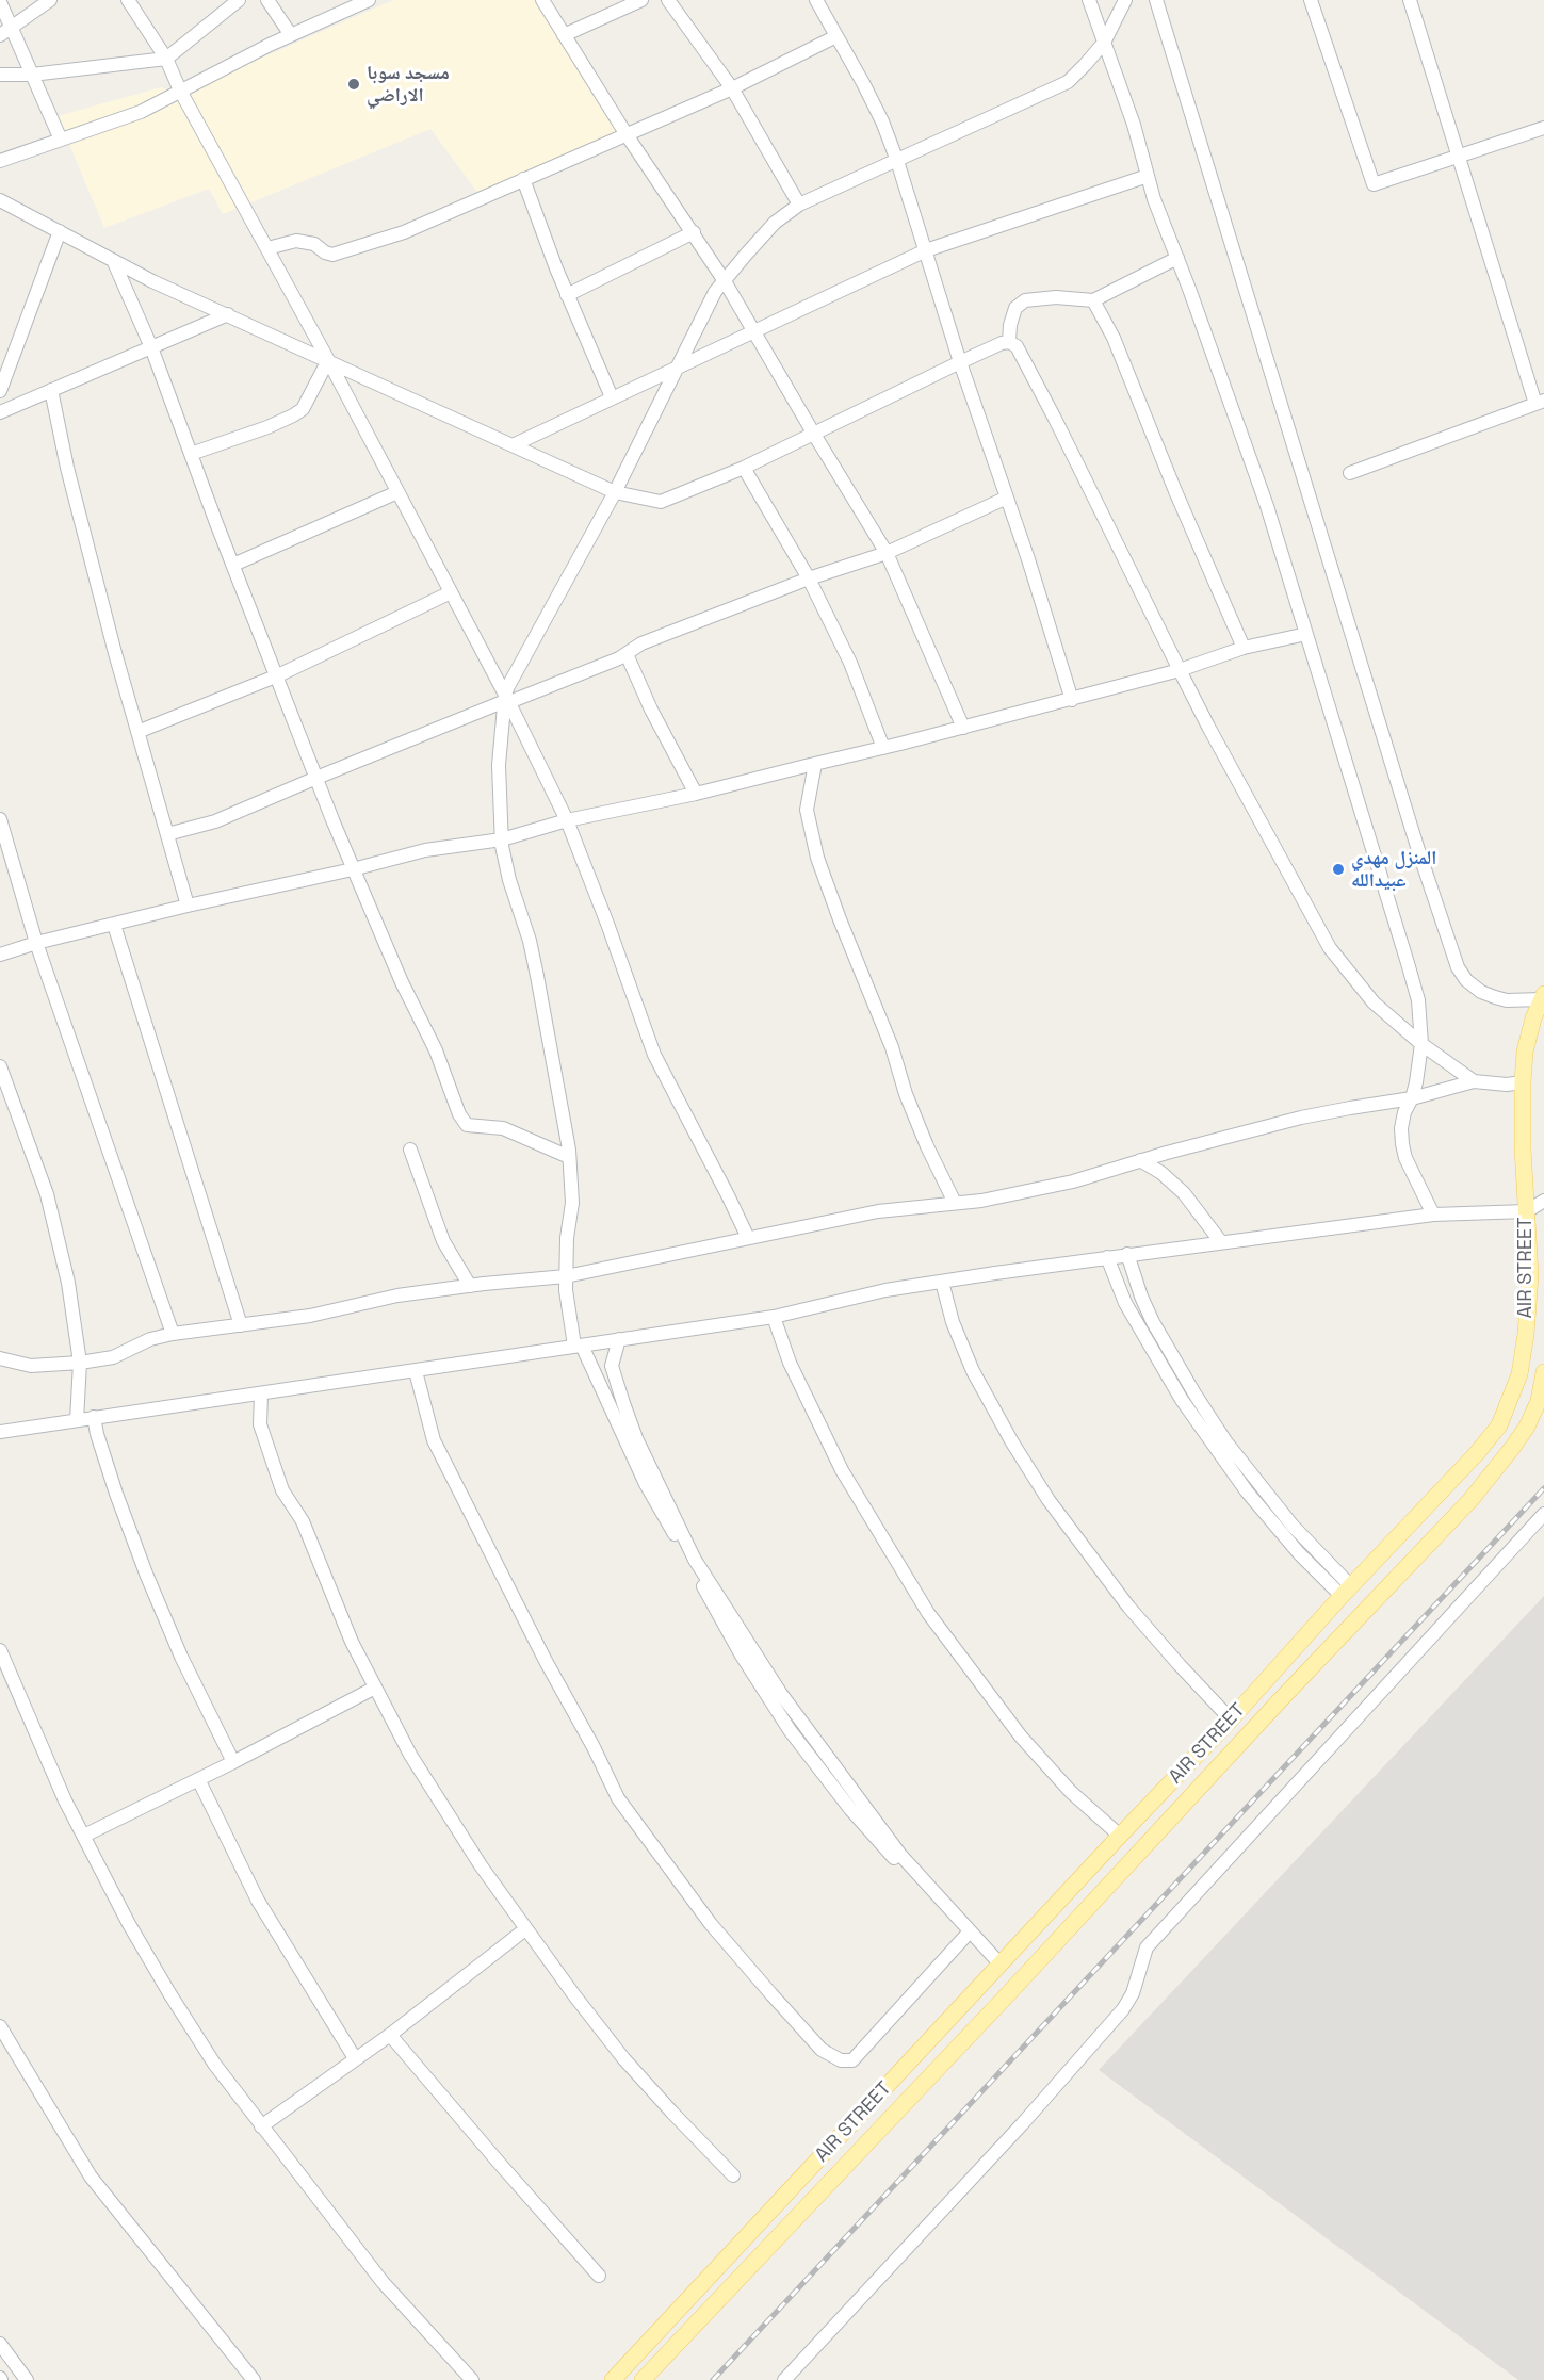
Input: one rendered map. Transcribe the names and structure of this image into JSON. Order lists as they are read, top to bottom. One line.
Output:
{"streets":{"main road":["AIR STREET"]},"places":["مسجد سوبا الاراضي","المنزل مهدي عبيدالله"]}
